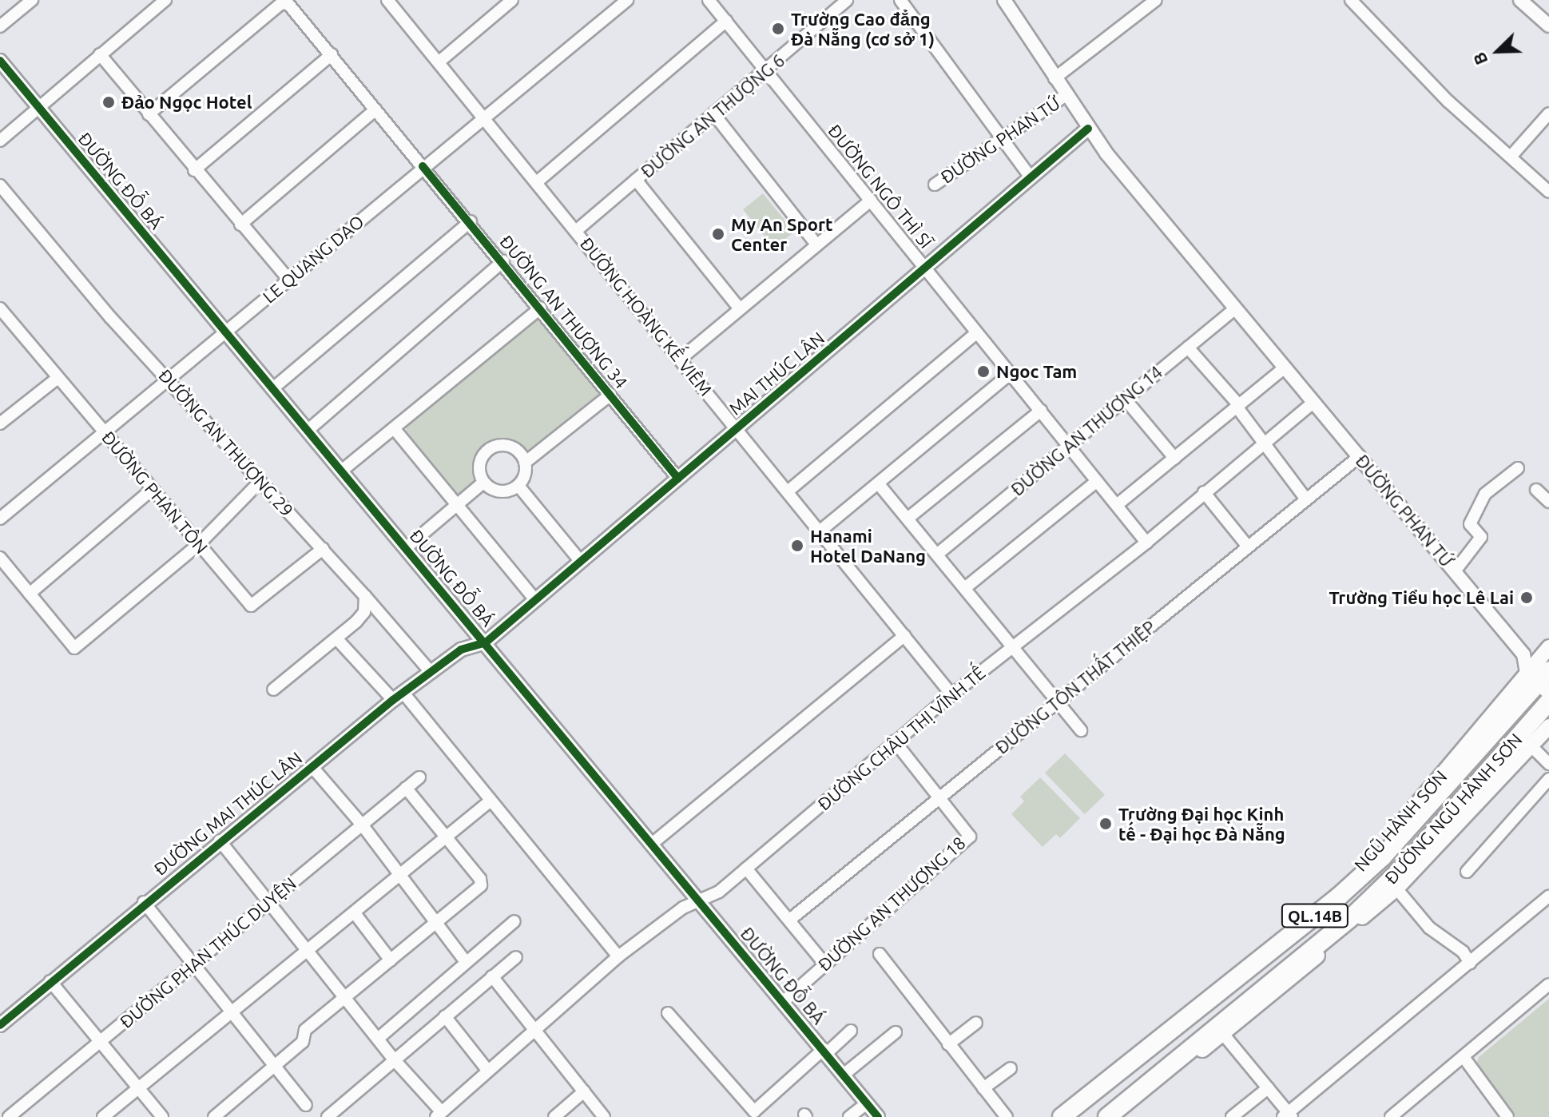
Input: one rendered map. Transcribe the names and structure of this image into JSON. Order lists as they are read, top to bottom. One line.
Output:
{"streets":{"highway":["ĐƯỜNG NGŨ HÀNH SƠN","NGŨ HÀNH SƠN","QL.14B"],"street":["ĐƯỜNG AN THƯỢNG 6","ĐƯỜNG PHAN TỨ","ĐƯỜNG ĐỖ BÁ","ĐƯỜNG NGÔ THÌ SĨ","LE QUANG DAO","ĐƯỜNG AN THƯỢNG 34","ĐƯỜNG HOÀNG KẾ VIÊM","MAI THÚC LÂN","ĐƯỜNG AN THƯỢNG 14","ĐƯỜNG AN THƯỢNG 29","ĐƯỜNG PHAN TÔN","ĐƯỜNG TÔN THẤT THIỆP","ĐƯỜNG CHÂU THỊ VĨNH TẾ","ĐƯỜNG MAI THÚC LÂN","ĐƯỜNG AN THƯỢNG 18","ĐƯỜNG PHAN THÚC DUYỆN"]},"crossings":[["ĐƯỜNG AN THƯỢNG 6","ĐƯỜNG NGÔ THÌ SĨ"],["ĐƯỜNG AN THƯỢNG 6","ĐƯỜNG HOÀNG KẾ VIÊM"],["ĐƯỜNG PHAN TỨ","MAI THÚC LÂN"],["ĐƯỜNG PHAN TỨ","ĐƯỜNG AN THƯỢNG 14"],["ĐƯỜNG PHAN TỨ","ĐƯỜNG TÔN THẤT THIỆP"],["ĐƯỜNG PHAN TỨ","ĐƯỜNG CHÂU THỊ VĨNH TẾ"],["ĐƯỜNG PHAN TỨ","NGŨ HÀNH SƠN"],["ĐƯỜNG ĐỖ BÁ","LE QUANG DAO"],["ĐƯỜNG ĐỖ BÁ","MAI THÚC LÂN"],["ĐƯỜNG ĐỖ BÁ","ĐƯỜNG CHÂU THỊ VĨNH TẾ"],["ĐƯỜNG ĐỖ BÁ","ĐƯỜNG MAI THÚC LÂN"],["ĐƯỜNG ĐỖ BÁ","ĐƯỜNG AN THƯỢNG 18"],["ĐƯỜNG NGÔ THÌ SĨ","MAI THÚC LÂN"],["ĐƯỜNG NGÔ THÌ SĨ","ĐƯỜNG AN THƯỢNG 14"],["ĐƯỜNG NGÔ THÌ SĨ","ĐƯỜNG CHÂU THỊ VĨNH TẾ"],["LE QUANG DAO","ĐƯỜNG AN THƯỢNG 34"],["LE QUANG DAO","ĐƯỜNG HOÀNG KẾ VIÊM"],["LE QUANG DAO","ĐƯỜNG AN THƯỢNG 29"],["LE QUANG DAO","ĐƯỜNG PHAN TÔN"],["ĐƯỜNG AN THƯỢNG 34","MAI THÚC LÂN"],["ĐƯỜNG HOÀNG KẾ VIÊM","MAI THÚC LÂN"],["ĐƯỜNG HOÀNG KẾ VIÊM","ĐƯỜNG CHÂU THỊ VĨNH TẾ"],["MAI THÚC LÂN","ĐƯỜNG MAI THÚC LÂN"],["ĐƯỜNG AN THƯỢNG 29","ĐƯỜNG PHAN TÔN"],["ĐƯỜNG AN THƯỢNG 29","ĐƯỜNG MAI THÚC LÂN"],["ĐƯỜNG TÔN THẤT THIỆP","ĐƯỜNG AN THƯỢNG 18"],["ĐƯỜNG CHÂU THỊ VĨNH TẾ","ĐƯỜNG AN THƯỢNG 18"],["ĐƯỜNG NGŨ HÀNH SƠN","QL.14B"]],"places":["Trường Cao đẳng Đà Nẵng (cơ sở 1)","Đảo Ngọc Hotel","My An Sport Center","Ngoc Tam","Hanami Hotel DaNang","Trường Tiểu học Lê Lai","Trường Đại học Kinh tế - Đại học Đà Nẵng"],"north":"bottom left"}
